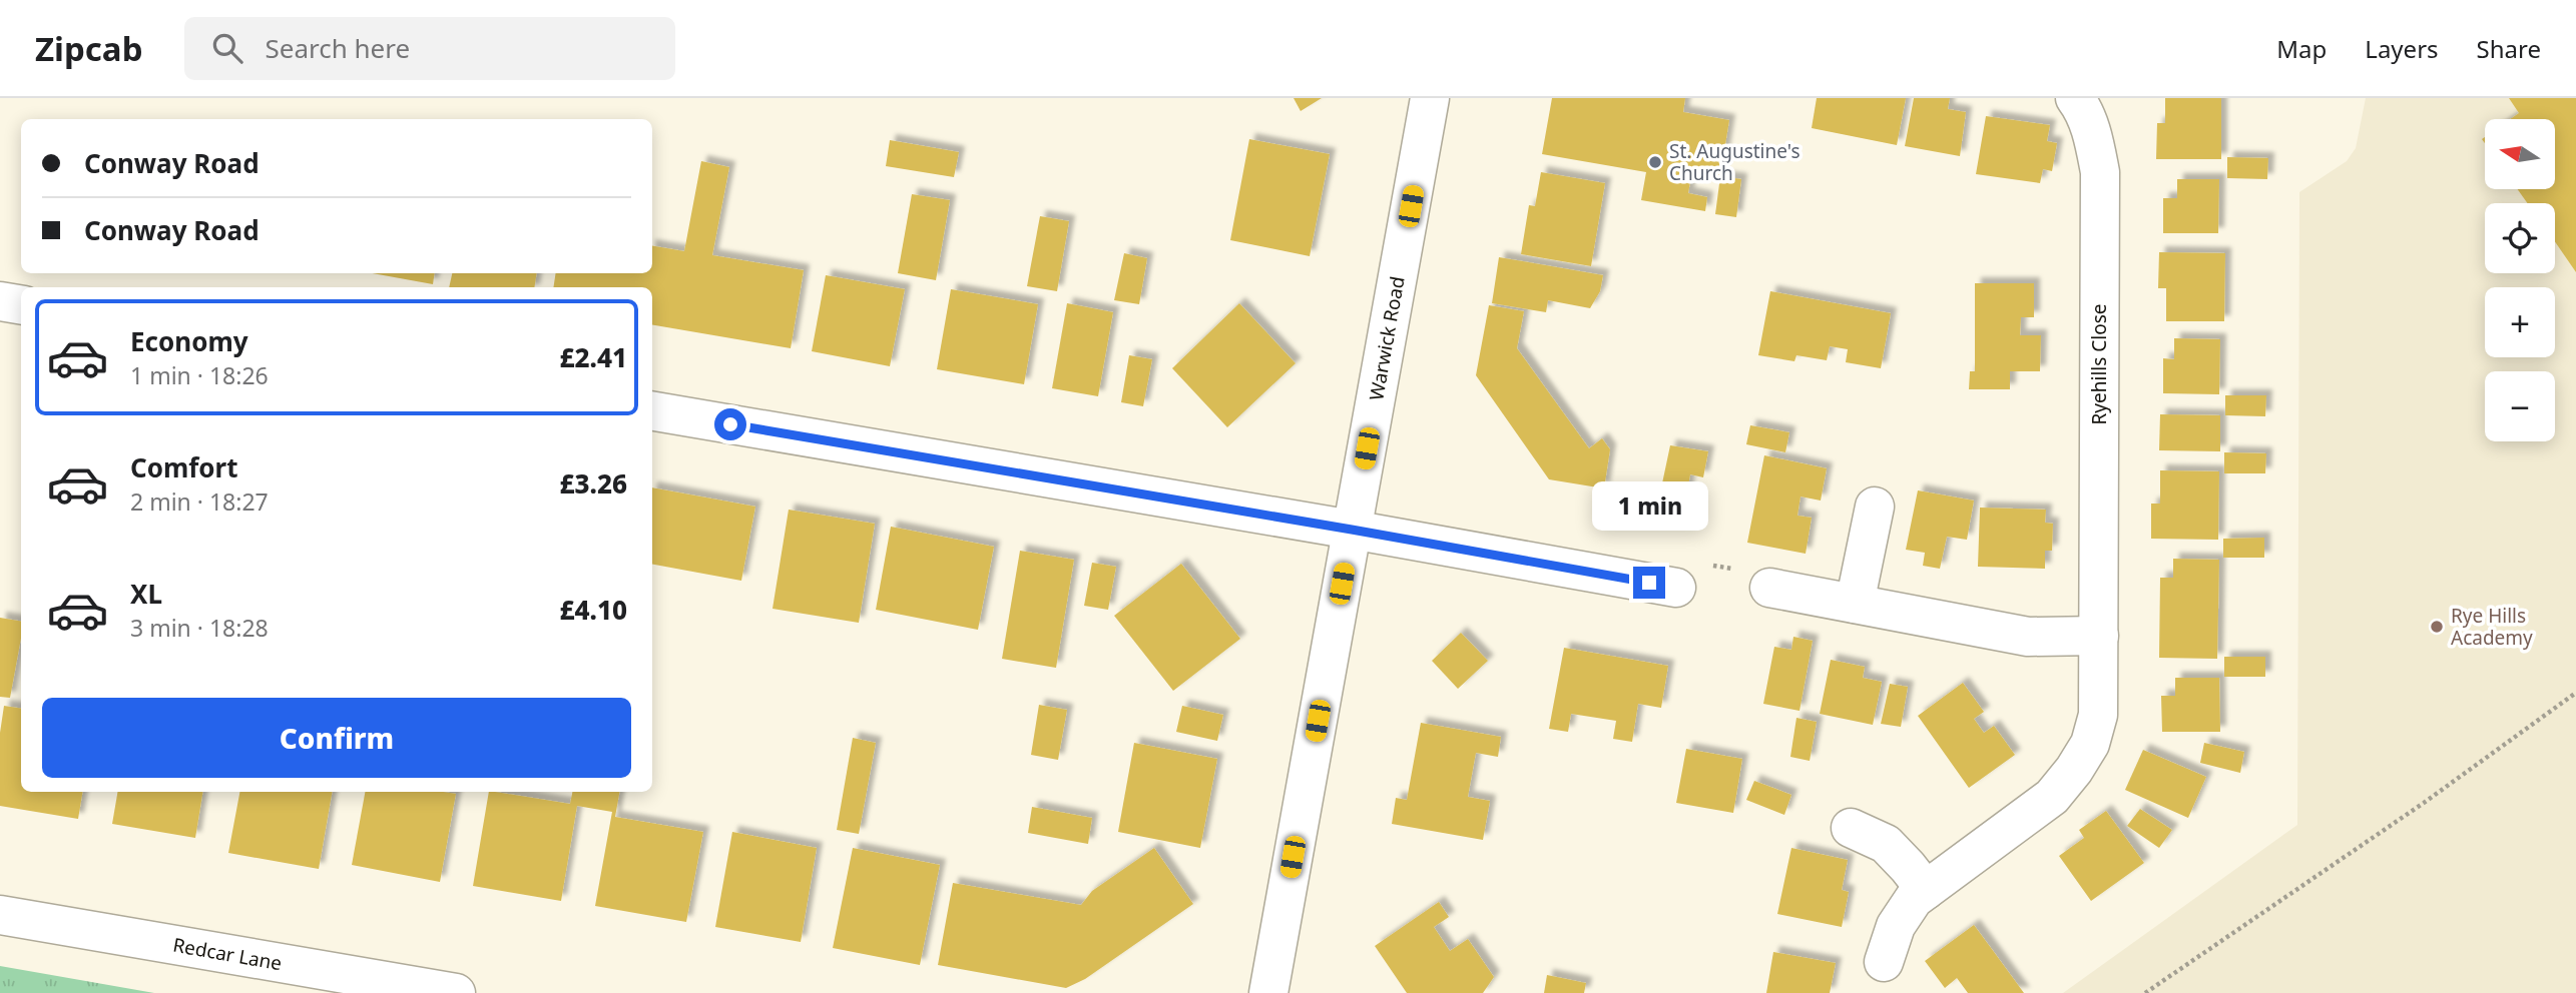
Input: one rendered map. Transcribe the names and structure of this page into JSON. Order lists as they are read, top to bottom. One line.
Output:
{"streets":{"street":["Warwick Road","Ryehills Close","Redcar Lane"]},"places":["St. Augustine's Church","Rye Hills Academy"],"north":"left","page":{"header":"Zipcab","search":"Search here","nav":["Map","Layers","Share"],"map_buttons":["+","−"],"banner":["Conway Road","Conway Road"],"list":[{"name":"Economy","note":"1 min · 18:26","value":"£2.41"},{"name":"Comfort","note":"2 min · 18:27","value":"£3.26"},{"name":"XL","note":"3 min · 18:28","value":"£4.10"}],"bubble":"1 min","buttons":"Confirm"}}
